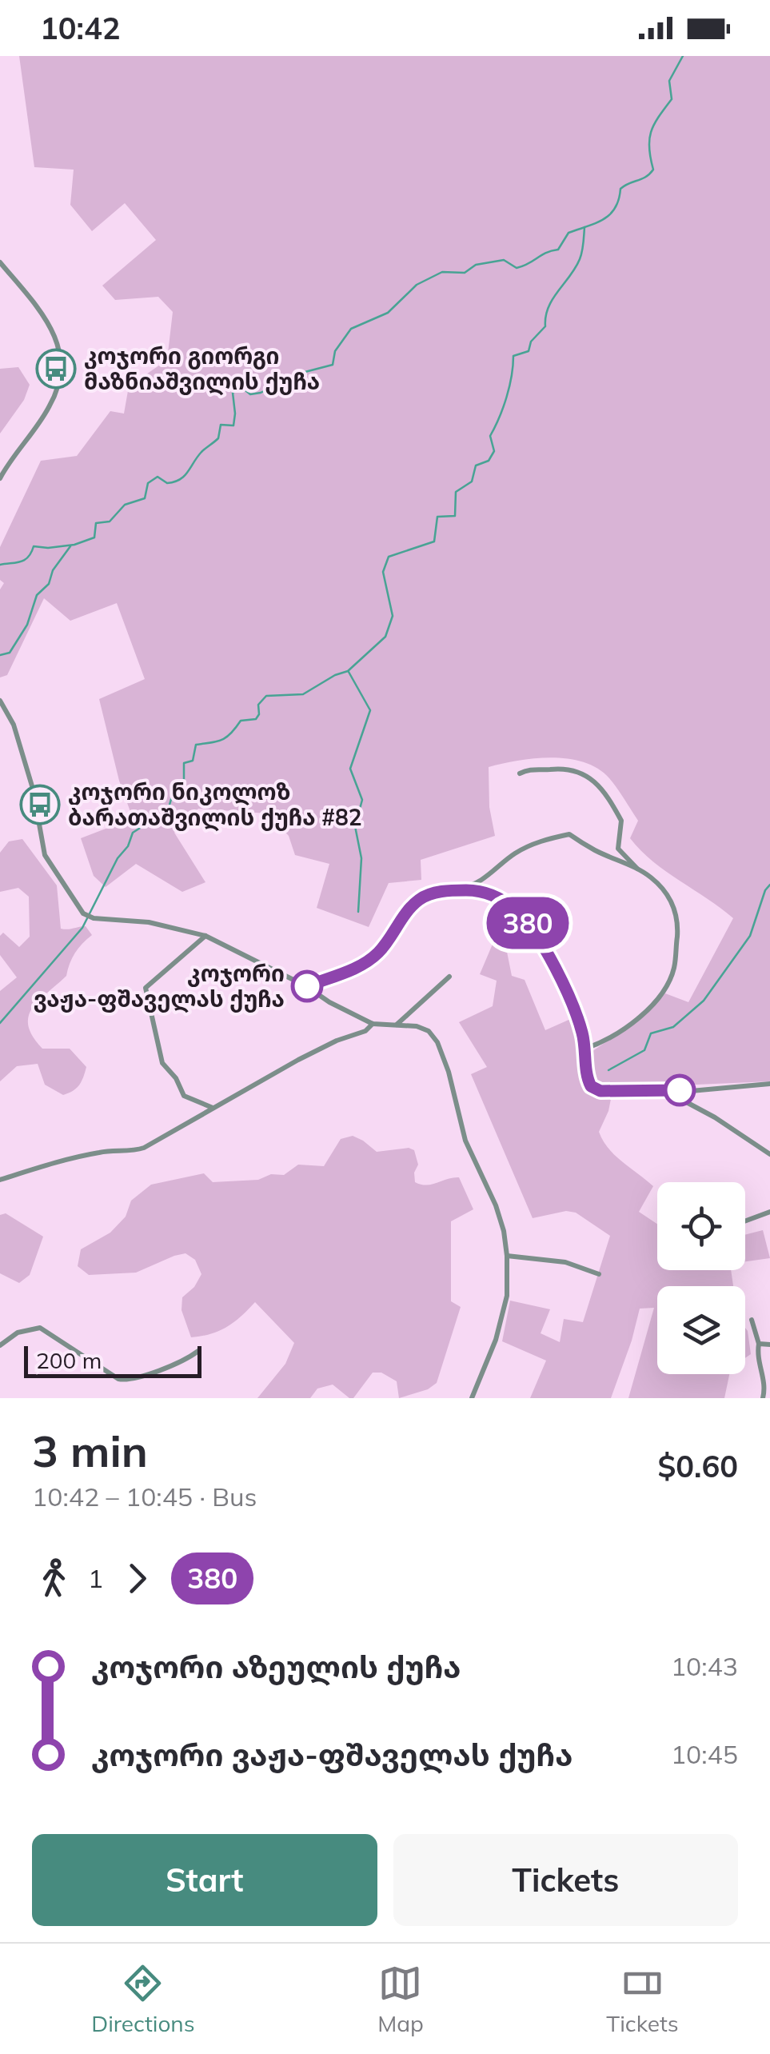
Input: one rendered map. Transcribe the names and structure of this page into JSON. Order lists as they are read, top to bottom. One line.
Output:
{"places":{"bus stop":["კოჯორი გიორგი მაზნიაშვილის ქუჩა","კოჯორი ნიკოლოზ ბარათაშვილის ქუჩა #82"],"other":["კოჯორი ვაჟა-ფშაველას ქუჩა"]},"lines":["bus line 380"],"scale_bar":"200 m","page":{"status":"10:42","on_map":"380","scale":"200 m","heading":["3 min","10:42 – 10:45 · Bus","$0.60"],"legs":["1","380"],"list":[{"name":"კოჯორი აზეულის ქუჩა","value":"10:43"},{"name":"კოჯორი ვაჟა-ფშაველას ქუჩა","value":"10:45"}],"buttons":["Start","Tickets"],"tabs":["Directions","Map","Tickets"]}}
